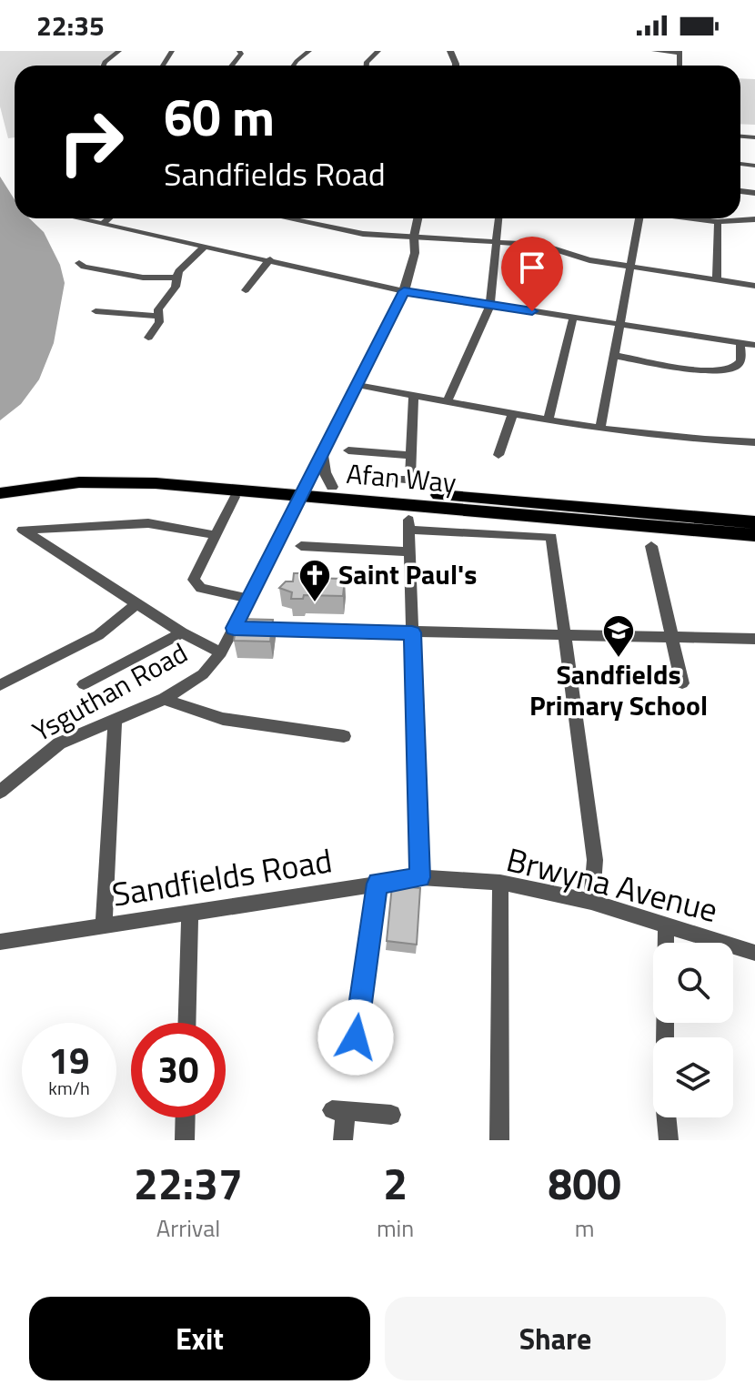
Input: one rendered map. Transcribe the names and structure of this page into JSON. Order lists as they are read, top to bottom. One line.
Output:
{"streets":{"main road":["Afan Way"],"street":["Ysguthan Road","Sandfields Road","Brwyna Avenue"]},"crossings":[["Afan Way","Ysguthan Road"],["Sandfields Road","Brwyna Avenue"]],"places":{"church":["Saint Paul's"],"school or university":["Sandfields Primary School"]},"page":{"status":"22:35","turn":["60 m","Sandfields Road"],"speed":"19 km/h","limit":"30","eta":["22:37","Arrival","2","min","800","m"],"buttons":["Exit","Share"]}}
